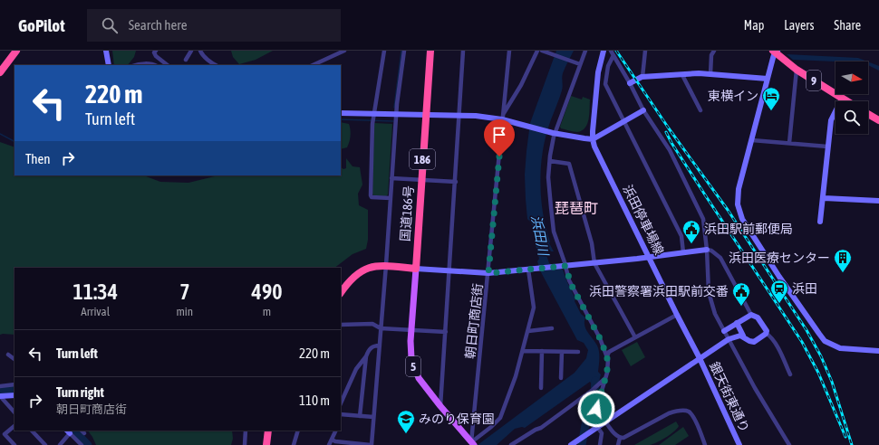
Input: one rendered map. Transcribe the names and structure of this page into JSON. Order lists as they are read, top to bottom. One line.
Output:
{"streets":{"highway":["9","186","国道186号"],"main road":["5"],"street":["浜田停車場線","朝日町商店街","銀天街東通り"]},"crossings":[["国道186号","5"],["浜田停車場線","銀天街東通り"],["朝日町商店街","5"]],"districts":["琵琶町"],"water":["浜田川"],"places":{"hotel":["東横イン"],"public building":["浜田駅前郵便局","浜田警察署浜田駅前交番"],"building":["浜田医療センター"],"station":["浜田"],"school or university":["みのり保育園"]},"north":"right","page":{"header":"GoPilot","search":"Search here","nav":["Map","Layers","Share"],"turn":["220 m","Turn left"],"then":"Then","eta":["11:34","Arrival","7","min","490","m"],"list":[{"name":"Turn left","value":"220 m"},{"name":"Turn right","note":"朝日町商店街","value":"110 m"}]}}
